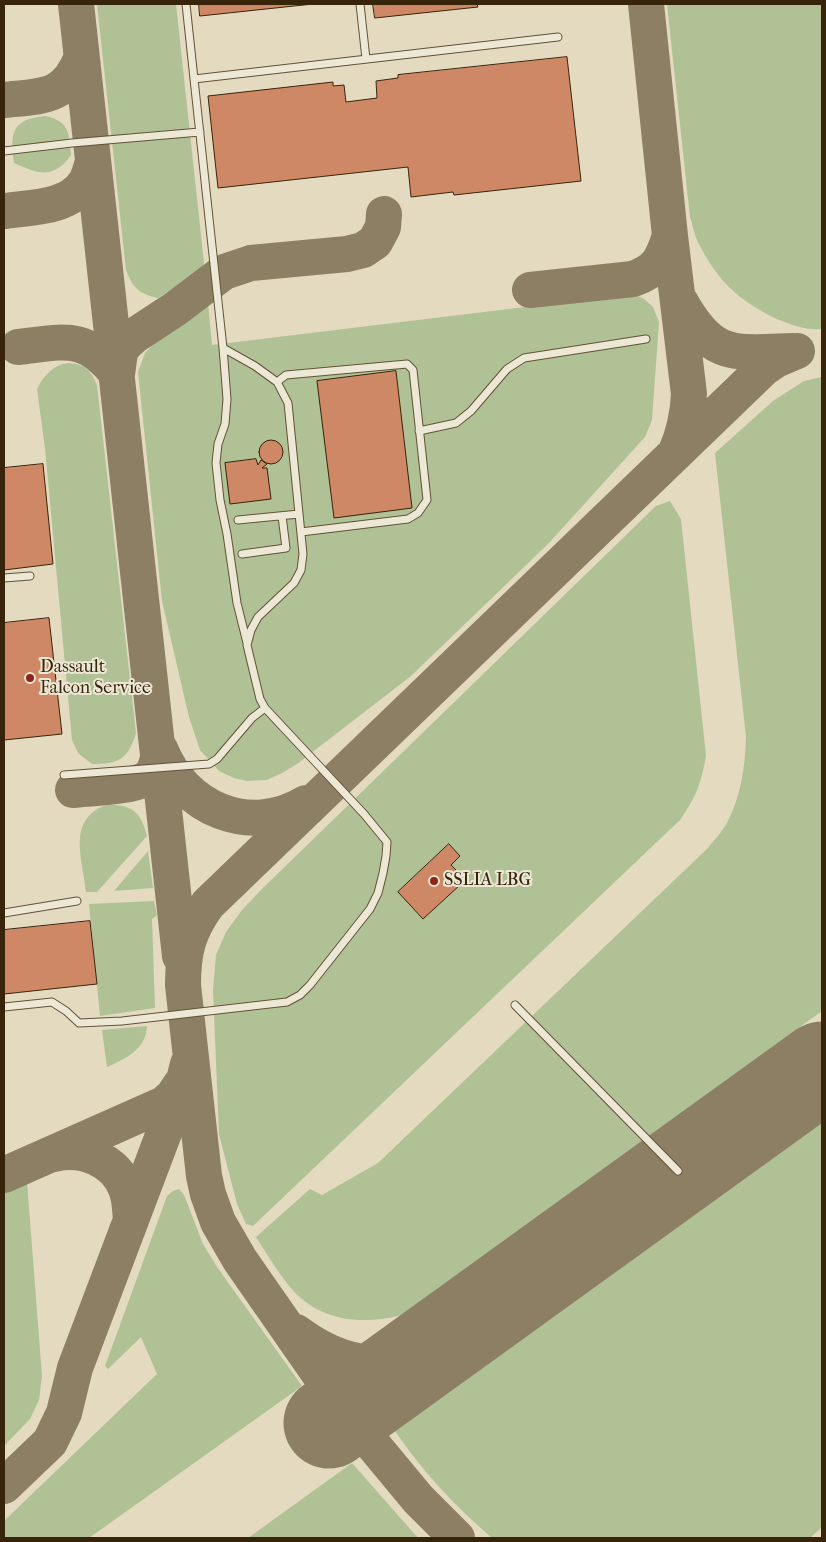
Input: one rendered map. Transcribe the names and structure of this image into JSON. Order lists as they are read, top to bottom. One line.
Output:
{"places":["Dassault Falcon Service","SSLIA LBG"]}
